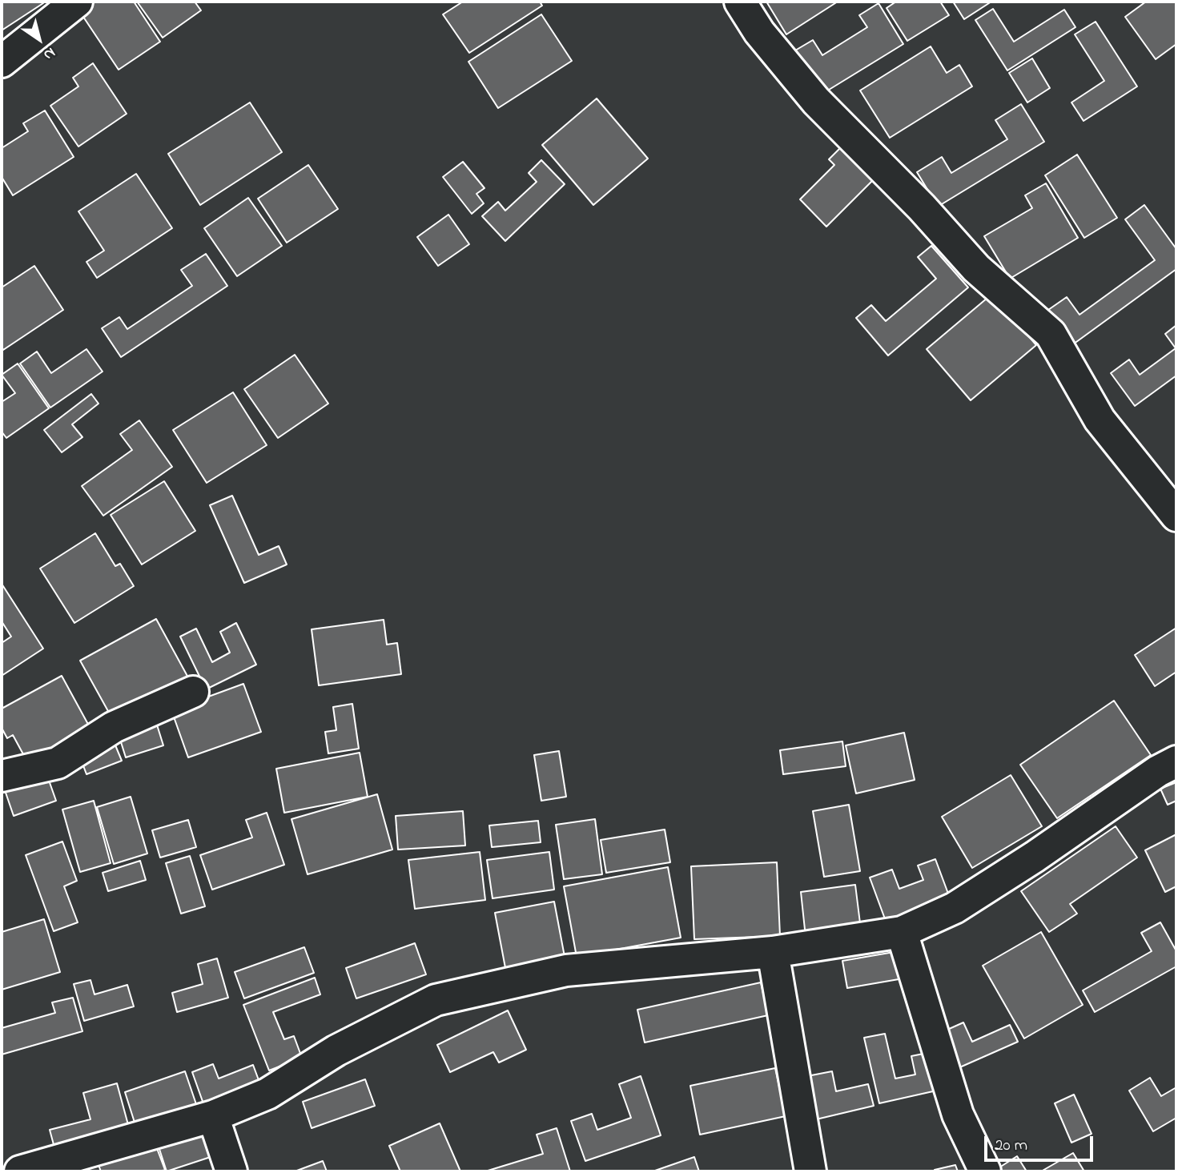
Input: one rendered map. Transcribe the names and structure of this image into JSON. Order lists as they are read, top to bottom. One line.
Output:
{"scale_bar":"20 m","north":"bottom right"}
